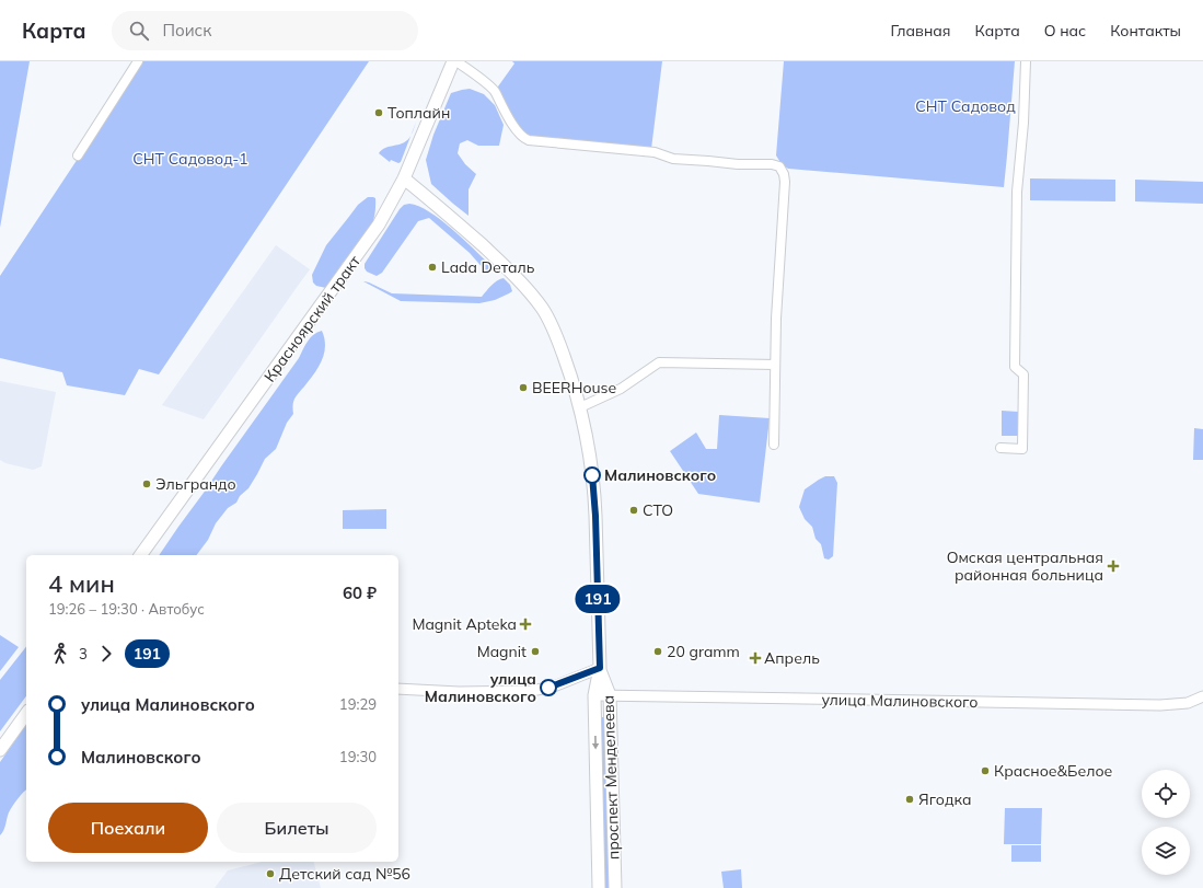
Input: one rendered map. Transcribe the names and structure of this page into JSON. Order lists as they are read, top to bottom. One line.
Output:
{"streets":{"main road":["Красноярский тракт","проспект Менделеева"],"street":["улица Малиновского"]},"crossings":[["Красноярский тракт","проспект Менделеева"],["улица Малиновского","проспект Менделеева"]],"parks":["СНТ Садовод","СНТ Садовод-1"],"places":{"other":["Топлайн","Lada Dеталь","BEERHouse","Малиновского","Эльграндо","СТО","Magnit","20 gramm","улица Малиновского","Красное&Белое","Ягодка","Детский сад №56"],"health":["Омская центральная районная больница","Magnit Apteka","Апрель"]},"lines":["bus line 191"],"page":{"header":"Карта","search":"Поиск","nav":["Главная","Карта","О нас","Контакты"],"on_map":"191","heading":["4 мин","19:26 – 19:30 · Автобус","60 ₽"],"legs":["3","191"],"list":[{"name":"улица Малиновского","value":"19:29"},{"name":"Малиновского","value":"19:30"}],"buttons":["Поехали","Билеты"]}}
